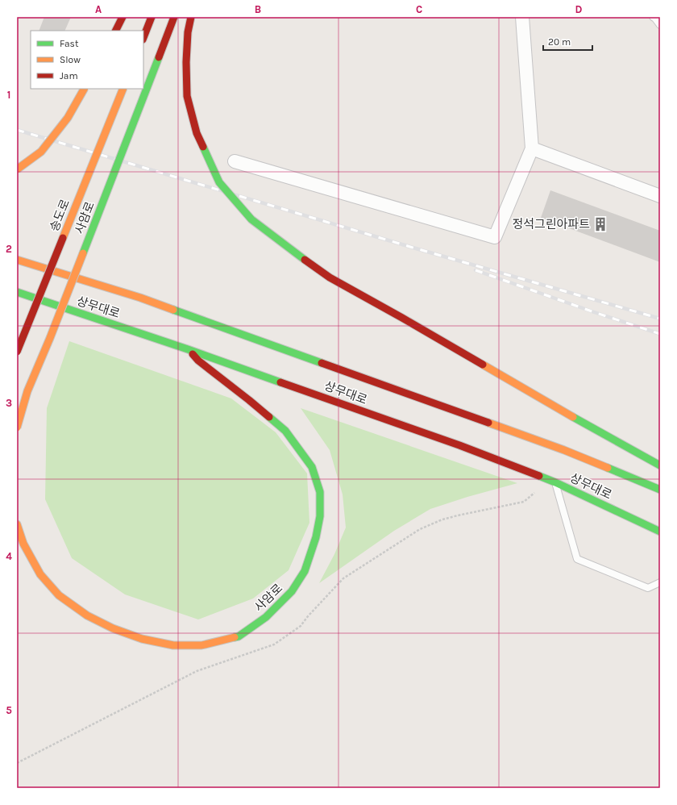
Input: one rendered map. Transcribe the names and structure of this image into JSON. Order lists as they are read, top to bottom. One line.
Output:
{"streets":{"main road":["송도로","사암로","상무대로"]},"crossings":[["사암로","상무대로"]],"places":{"building":["정석그린아파트"]},"legend":["Fast","Slow","Jam"],"scale_bar":"20 m","grid":{"columns":["A","B","C","D"],"rows":["1","2","3","4","5"]}}
